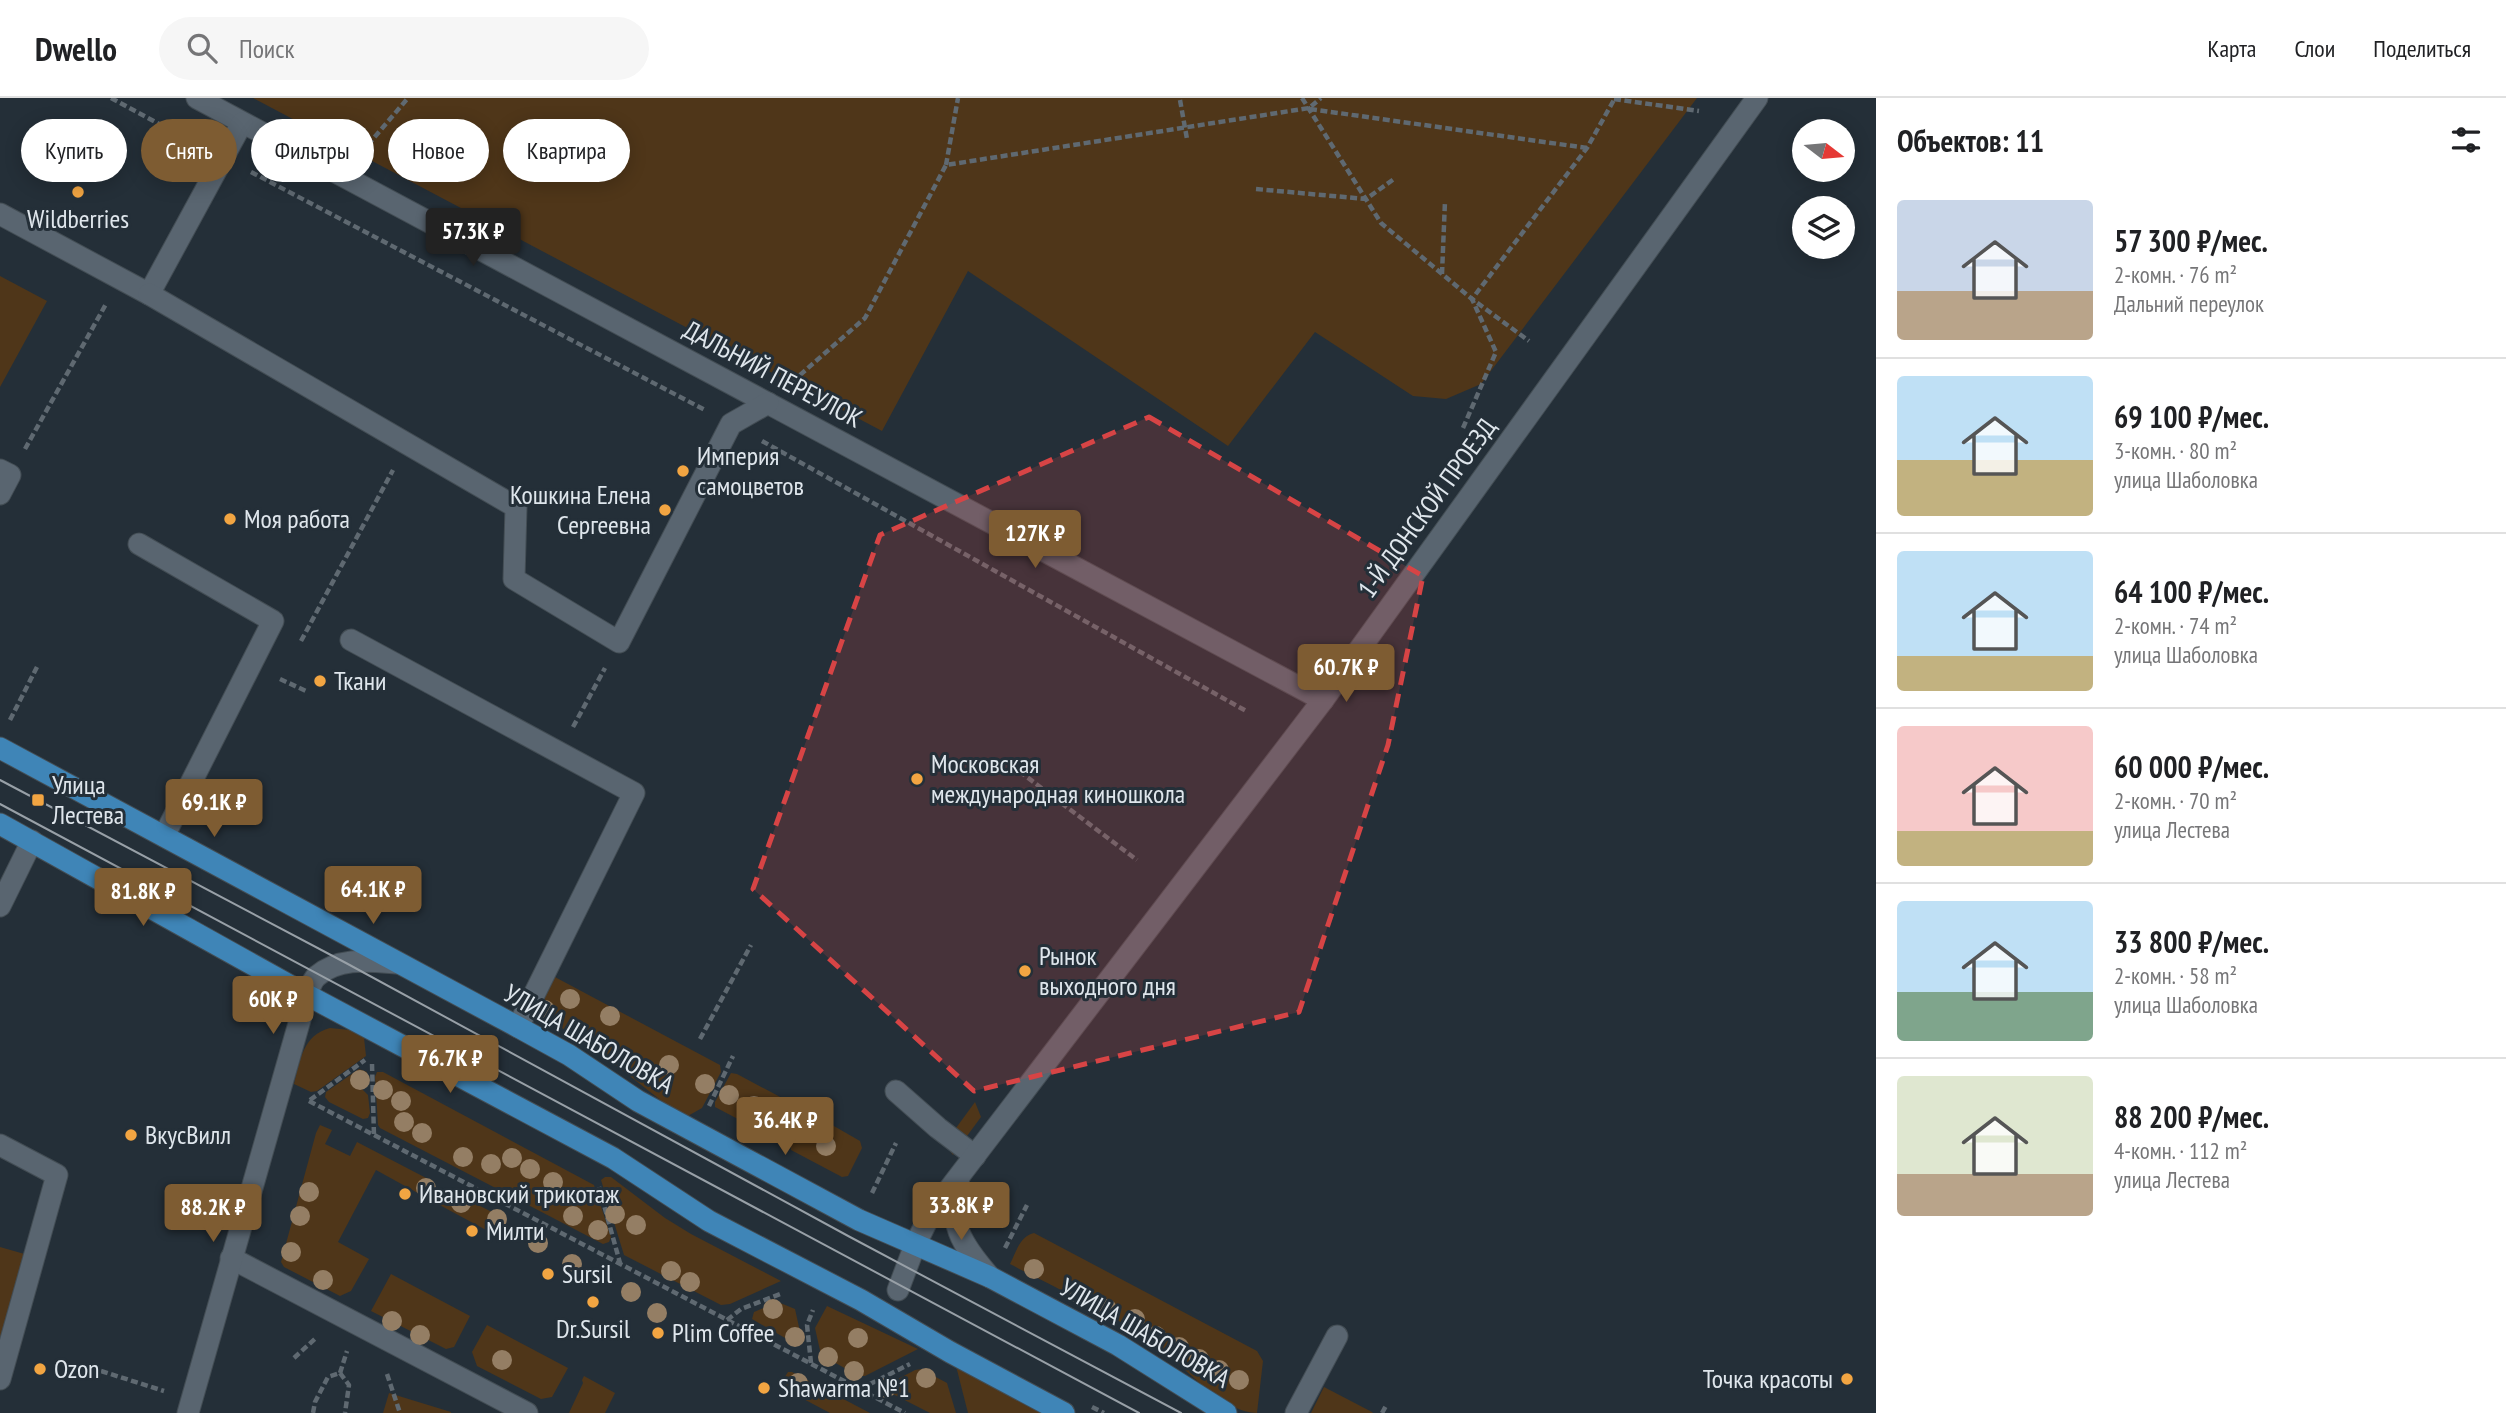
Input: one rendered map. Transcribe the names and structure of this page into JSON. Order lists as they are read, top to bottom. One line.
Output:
{"streets":{"main road":["УЛИЦА ШАБОЛОВКА"],"street":["ДАЛЬНИЙ ПЕРЕУЛОК","1-Й ДОНСКОЙ ПРОЕЗД"]},"crossings":[["ДАЛЬНИЙ ПЕРЕУЛОК","1-Й ДОНСКОЙ ПРОЕЗД"],["1-Й ДОНСКОЙ ПРОЕЗД","УЛИЦА ШАБОЛОВКА"]],"places":{"other":["Wildberries","Империя самоцветов","Кошкина Елена Сергеевна","Моя работа","Ткани","Московская международная киношкола","Рынок выходного дня","ВкусВилл","Ивановский трикотаж","Милти","Sursil","Dr.Sursil","Plim Coffee","Ozon","Точка красоты","Shawarma №1"],"transit":["Улица Лестева"]},"north":"right","page":{"header":"Dwello","search":"Поиск","nav":["Карта","Слои","Поделиться"],"heading":"Объектов: 11","chip":["Купить","Снять","Фильтры","Новое","Квартира"],"list":[{"name":"57 300 ₽/мес.","note":"2-комн. · 76 m² · Дальний переулок"},{"name":"69 100 ₽/мес.","note":"3-комн. · 80 m² · улица Шаболовка"},{"name":"64 100 ₽/мес.","note":"2-комн. · 74 m² · улица Шаболовка"},{"name":"60 000 ₽/мес.","note":"2-комн. · 70 m² · улица Лестева"},{"name":"33 800 ₽/мес.","note":"2-комн. · 58 m² · улица Шаболовка"},{"name":"88 200 ₽/мес.","note":"4-комн. · 112 m² · улица Лестева"}],"price":["57.3K ₽","127K ₽","60.7K ₽","69.1K ₽","64.1K ₽","81.8K ₽","60K ₽","76.7K ₽","36.4K ₽","33.8K ₽","88.2K ₽"]}}
